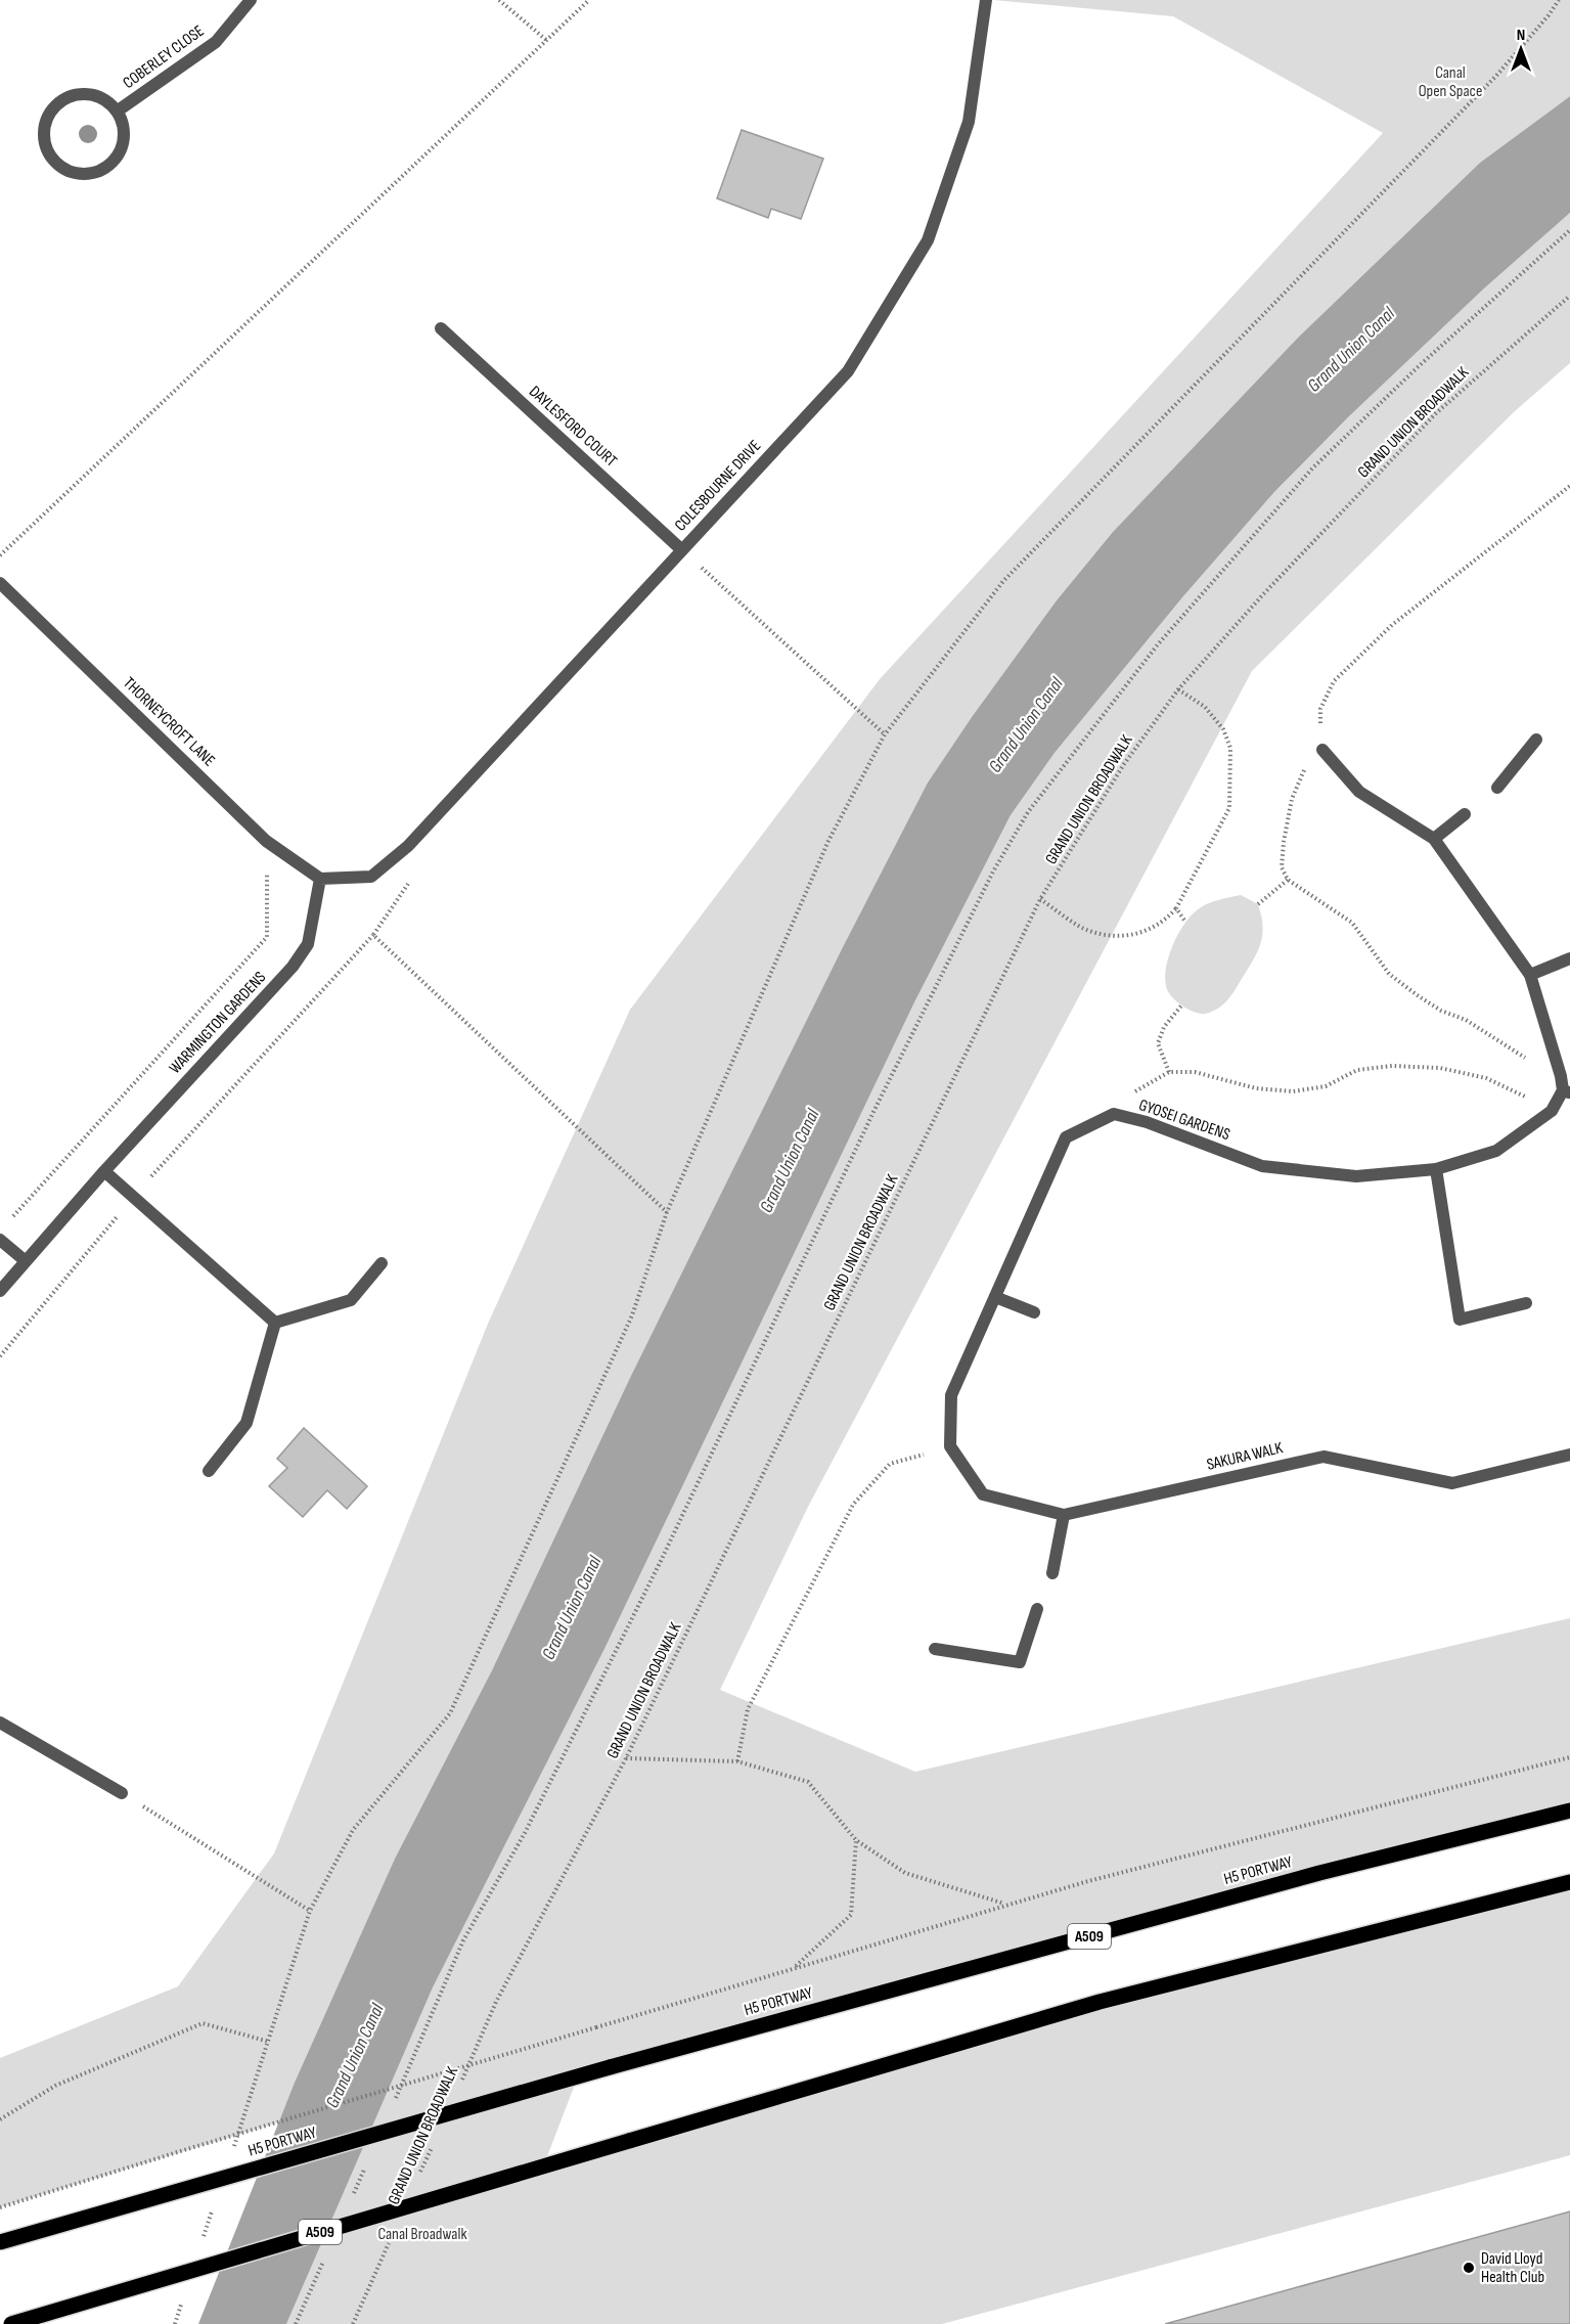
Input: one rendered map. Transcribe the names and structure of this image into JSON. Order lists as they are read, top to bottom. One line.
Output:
{"streets":{"main road":["H5 PORTWAY","A509"],"street":["COBERLEY CLOSE","DAYLESFORD COURT","COLESBOURNE DRIVE","THORNEYCROFT LANE","WARMINGTON GARDENS","GYOSEI GARDENS","SAKURA WALK"],"path":["GRAND UNION BROADWALK"]},"crossings":[["DAYLESFORD COURT","COLESBOURNE DRIVE"],["COLESBOURNE DRIVE","THORNEYCROFT LANE"],["COLESBOURNE DRIVE","WARMINGTON GARDENS"],["THORNEYCROFT LANE","WARMINGTON GARDENS"],["GYOSEI GARDENS","SAKURA WALK"]],"water":["Grand Union Canal"],"parks":["Canal Open Space","Canal Broadwalk"],"places":["David Lloyd Health Club"],"north":"top"}
